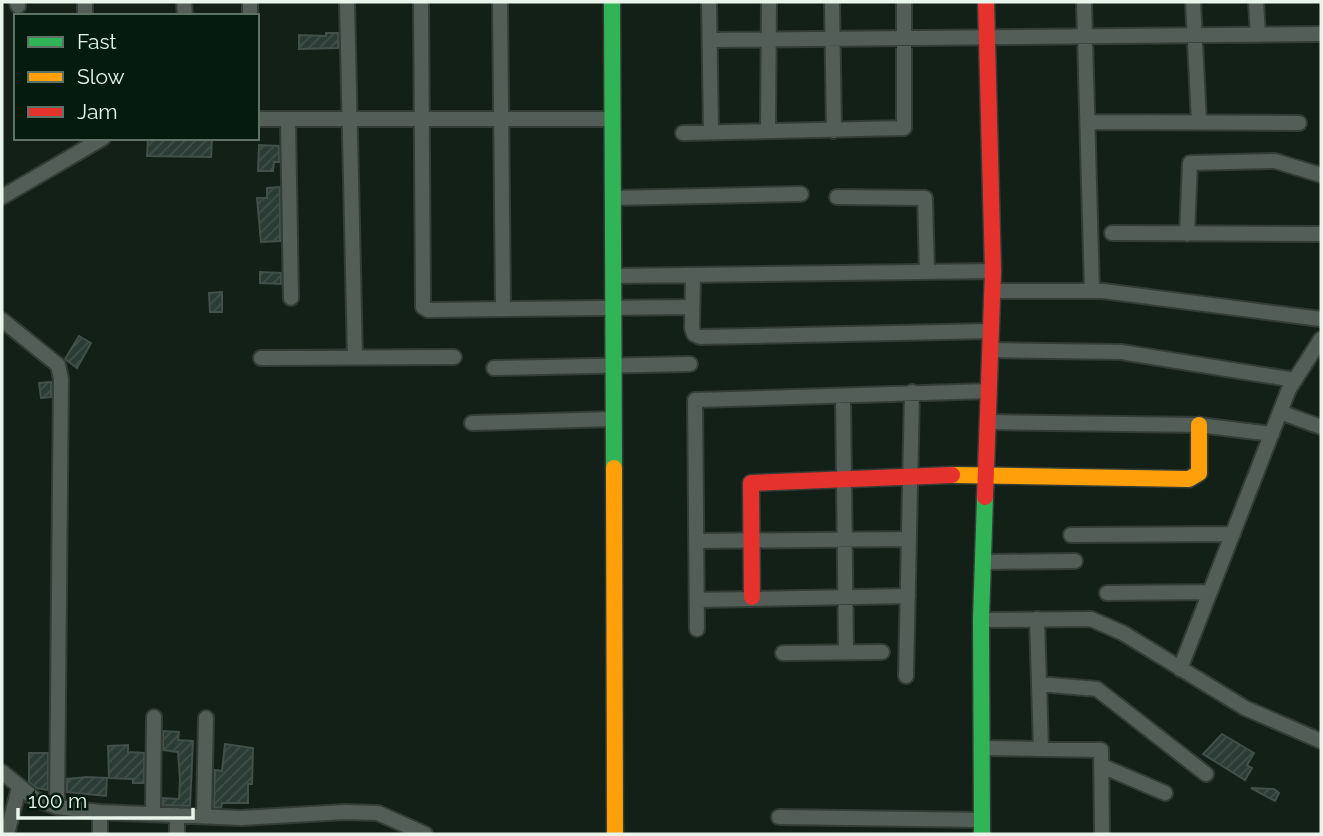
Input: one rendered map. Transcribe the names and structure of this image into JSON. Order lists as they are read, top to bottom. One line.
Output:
{"legend":["Fast","Slow","Jam"],"scale_bar":"100 m"}
